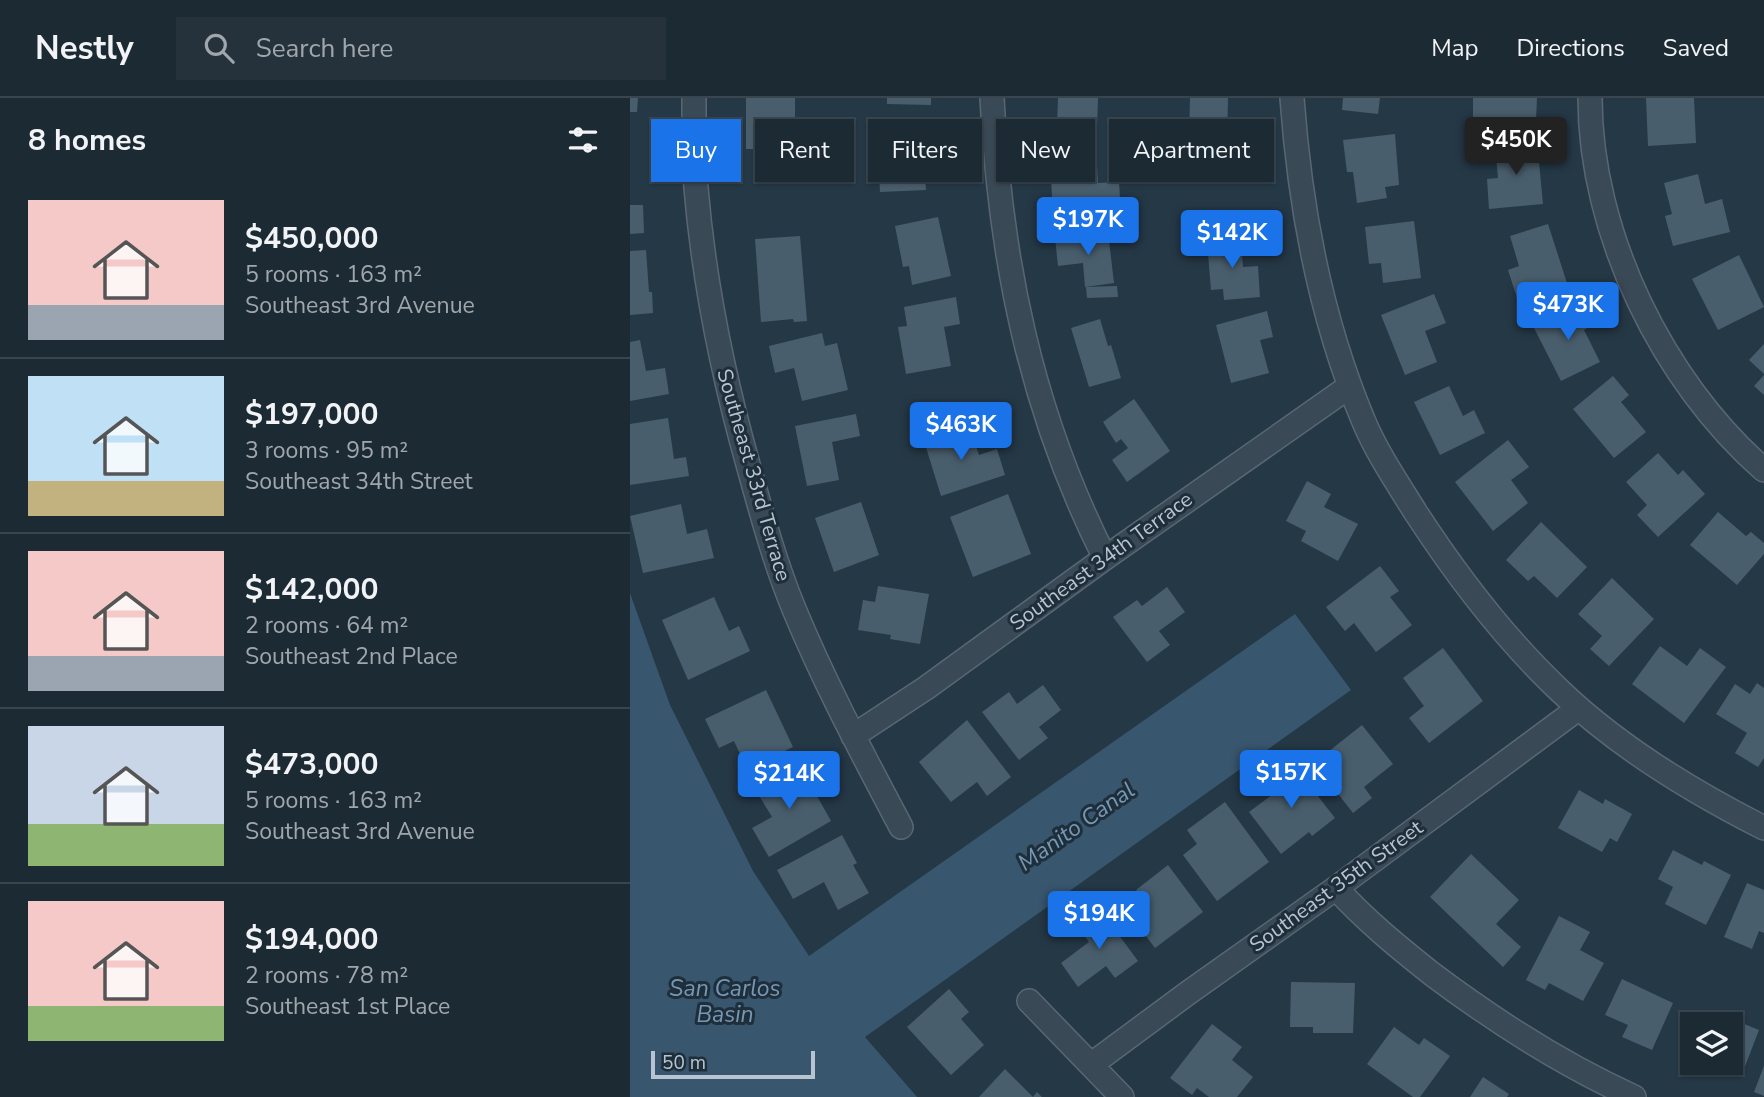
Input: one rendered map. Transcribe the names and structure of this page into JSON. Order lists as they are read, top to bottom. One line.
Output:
{"streets":{"street":["Southeast 33rd Terrace","Southeast 34th Terrace","Southeast 35th Street"]},"crossings":[["Southeast 33rd Terrace","Southeast 34th Terrace"]],"water":["Manito Canal","San Carlos Basin"],"scale_bar":"50 m","page":{"header":"Nestly","search":"Search here","nav":["Map","Directions","Saved"],"heading":"8 homes","price":["$450K","$197K","$142K","$473K","$463K","$157K","$214K","$194K"],"chip":["Buy","Rent","Filters","New","Apartment"],"list":[{"name":"$450,000","note":"5 rooms · 163 m² · Southeast 3rd Avenue"},{"name":"$197,000","note":"3 rooms · 95 m² · Southeast 34th Street"},{"name":"$142,000","note":"2 rooms · 64 m² · Southeast 2nd Place"},{"name":"$473,000","note":"5 rooms · 163 m² · Southeast 3rd Avenue"},{"name":"$194,000","note":"2 rooms · 78 m² · Southeast 1st Place"}],"scale":"50 m"}}
